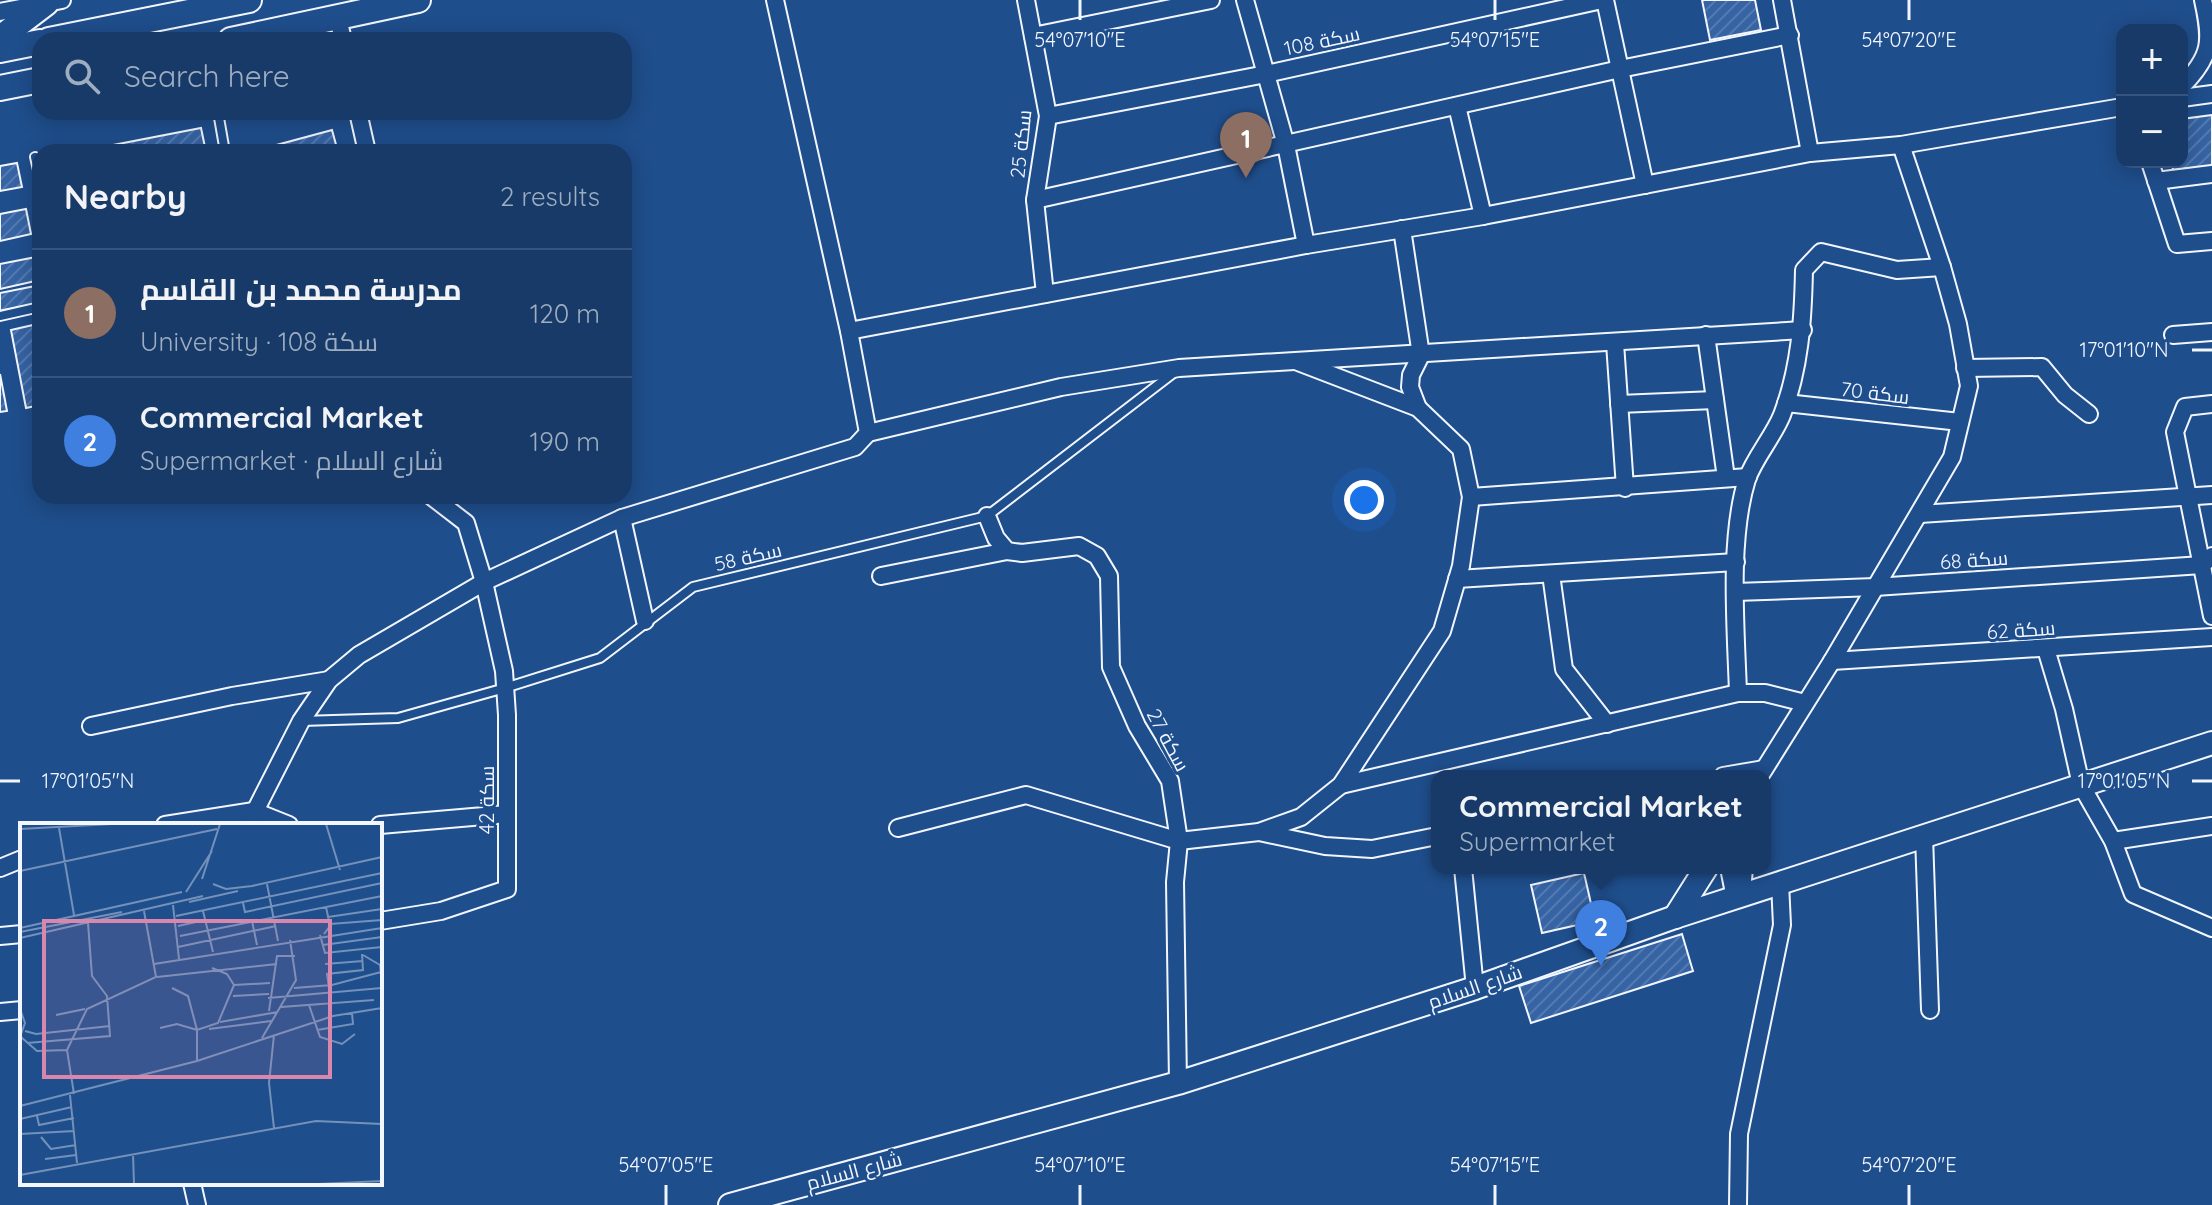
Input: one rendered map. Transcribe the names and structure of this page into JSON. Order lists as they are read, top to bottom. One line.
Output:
{"streets":{"street":["سكة 108","سكة 25","سكة 70","سكة 68","سكة 62","سكة 27","سكة 42","شارع السلام"],"lane":["سكة 58"]},"crossings":[["سكة 108","سكة 25"],["سكة 58","سكة 42"],["سكة 27","شارع السلام"]],"page":{"map_buttons":["+","−"],"search":"Search here","pins":["1","2"],"heading":["Nearby","2 results"],"list":[{"mark":"1","name":"مدرسة محمد بن القاسم","note":"University · سكة 108","value":"120 m"},{"mark":"2","name":"Commercial Market","note":"Supermarket · شارع السلام","value":"190 m"}],"popup":["Commercial Market","Supermarket"]},"coordinates":["54°07'10\"E","54°07'15\"E","54°07'20\"E","17°01'10\"N","17°01'05\"N","54°07'05\"E"]}
